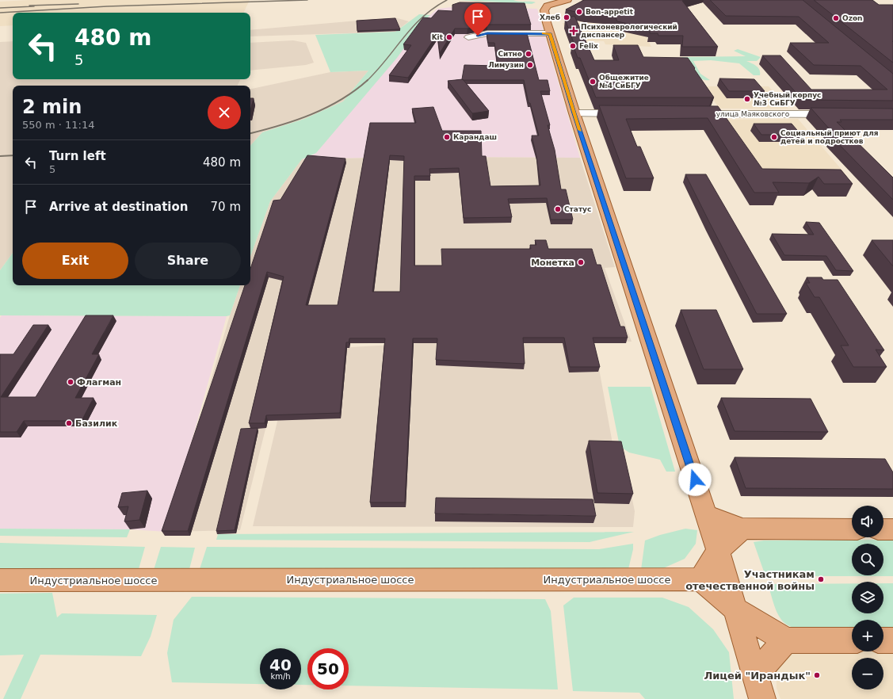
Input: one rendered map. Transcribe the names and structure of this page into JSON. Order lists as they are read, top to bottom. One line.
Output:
{"streets":{"main road":["Индустриальное шоссе"],"street":["улица Маяковского"]},"places":{"other":["Bon-appetit","Хлеб","Ozon","Kit","Felix","Ситно","Лимузин","Общежитие №4 СиБГУ","Учебный корпус №3 СиБГУ","Карандаш","Социальный приют для детей и подростков","Статус","Монетка","Флагман","Базилик","Участникам отечественной войны","Лицей \"Ирандык\""],"health":["Психоневрологический диспансер"]},"page":{"turn":["480 m","5"],"heading":["2 min","550 m · 11:14"],"list":[{"name":"Turn left","note":"5","value":"480 m"},{"name":"Arrive at destination","value":"70 m"}],"buttons":["Exit","Share"],"map_buttons":["+","−"],"speed":"40 km/h","limit":"50"}}
